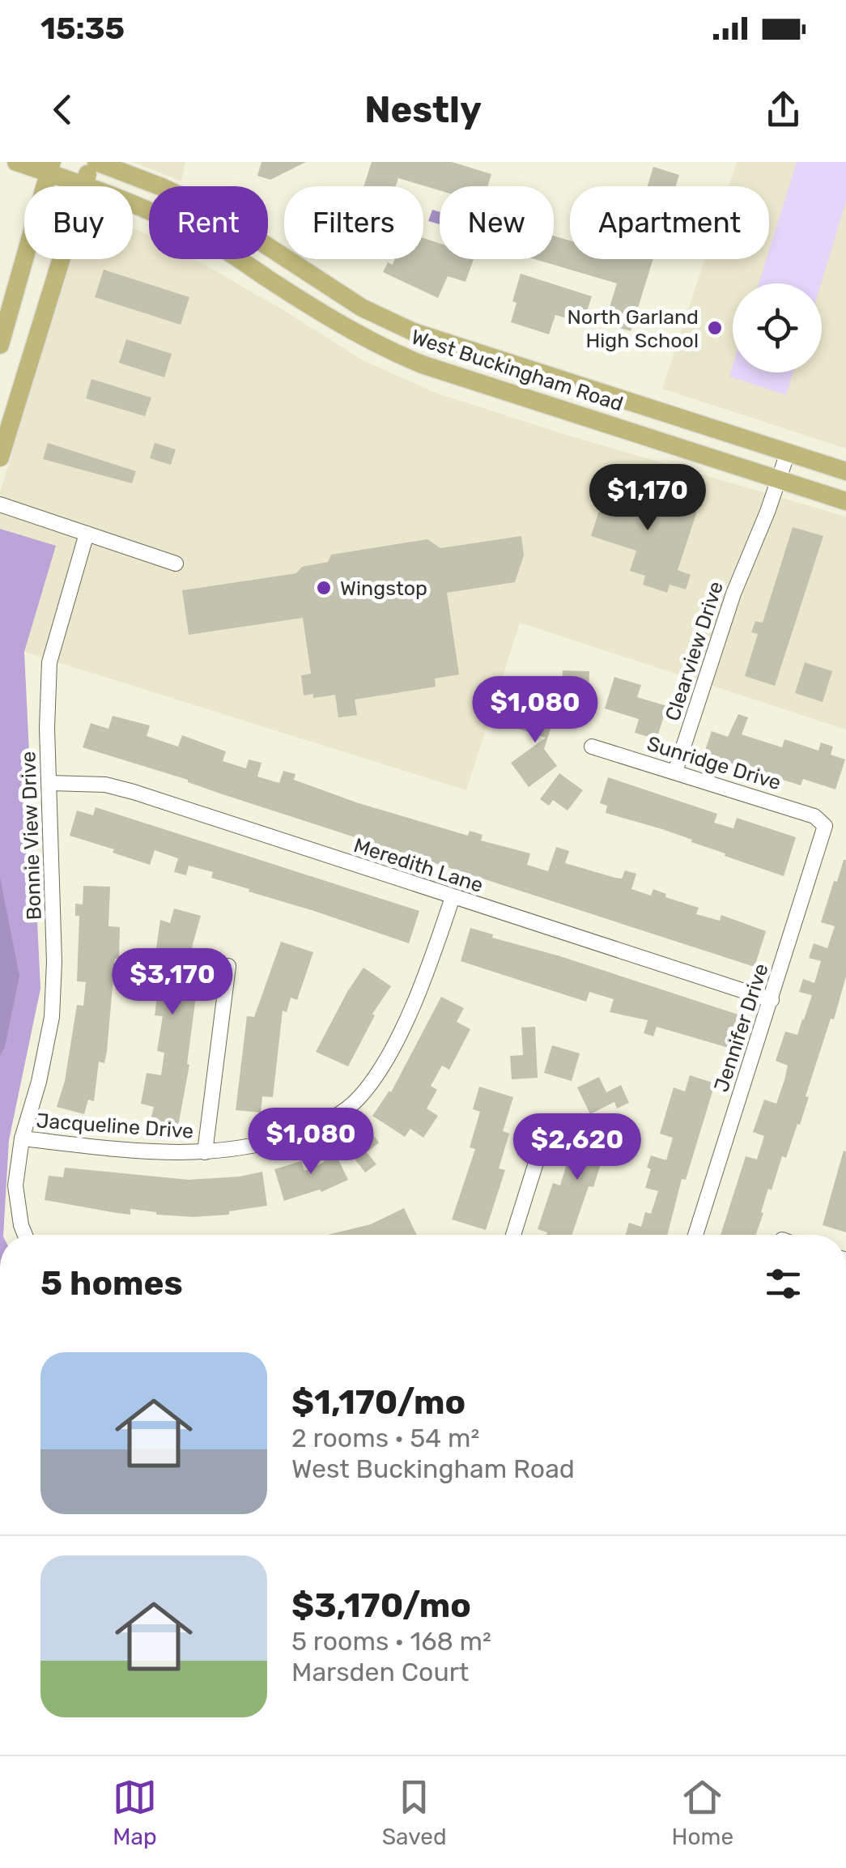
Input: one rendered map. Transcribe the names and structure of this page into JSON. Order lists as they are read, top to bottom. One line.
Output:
{"streets":{"main road":["West Buckingham Road"],"street":["Clearview Drive","Sunridge Drive","Bonnie View Drive","Meredith Lane","Jennifer Drive","Jacqueline Drive"]},"crossings":[["West Buckingham Road","Clearview Drive"],["Clearview Drive","Sunridge Drive"],["Sunridge Drive","Jennifer Drive"],["Bonnie View Drive","Meredith Lane"],["Bonnie View Drive","Jacqueline Drive"],["Meredith Lane","Jennifer Drive"],["Meredith Lane","Jacqueline Drive"]],"places":["North Garland High School","Wingstop"],"page":{"status":"15:35","header":"Nestly","chip":["Buy","Rent","Filters","New","Apartment"],"price":["$1,170","$1,080","$3,170","$1,080","$2,620"],"heading":"5 homes","list":[{"name":"$1,170/mo","note":"2 rooms · 54 m² · West Buckingham Road"},{"name":"$3,170/mo","note":"5 rooms · 168 m² · Marsden Court"}],"tabs":["Map","Saved","Home"]}}
